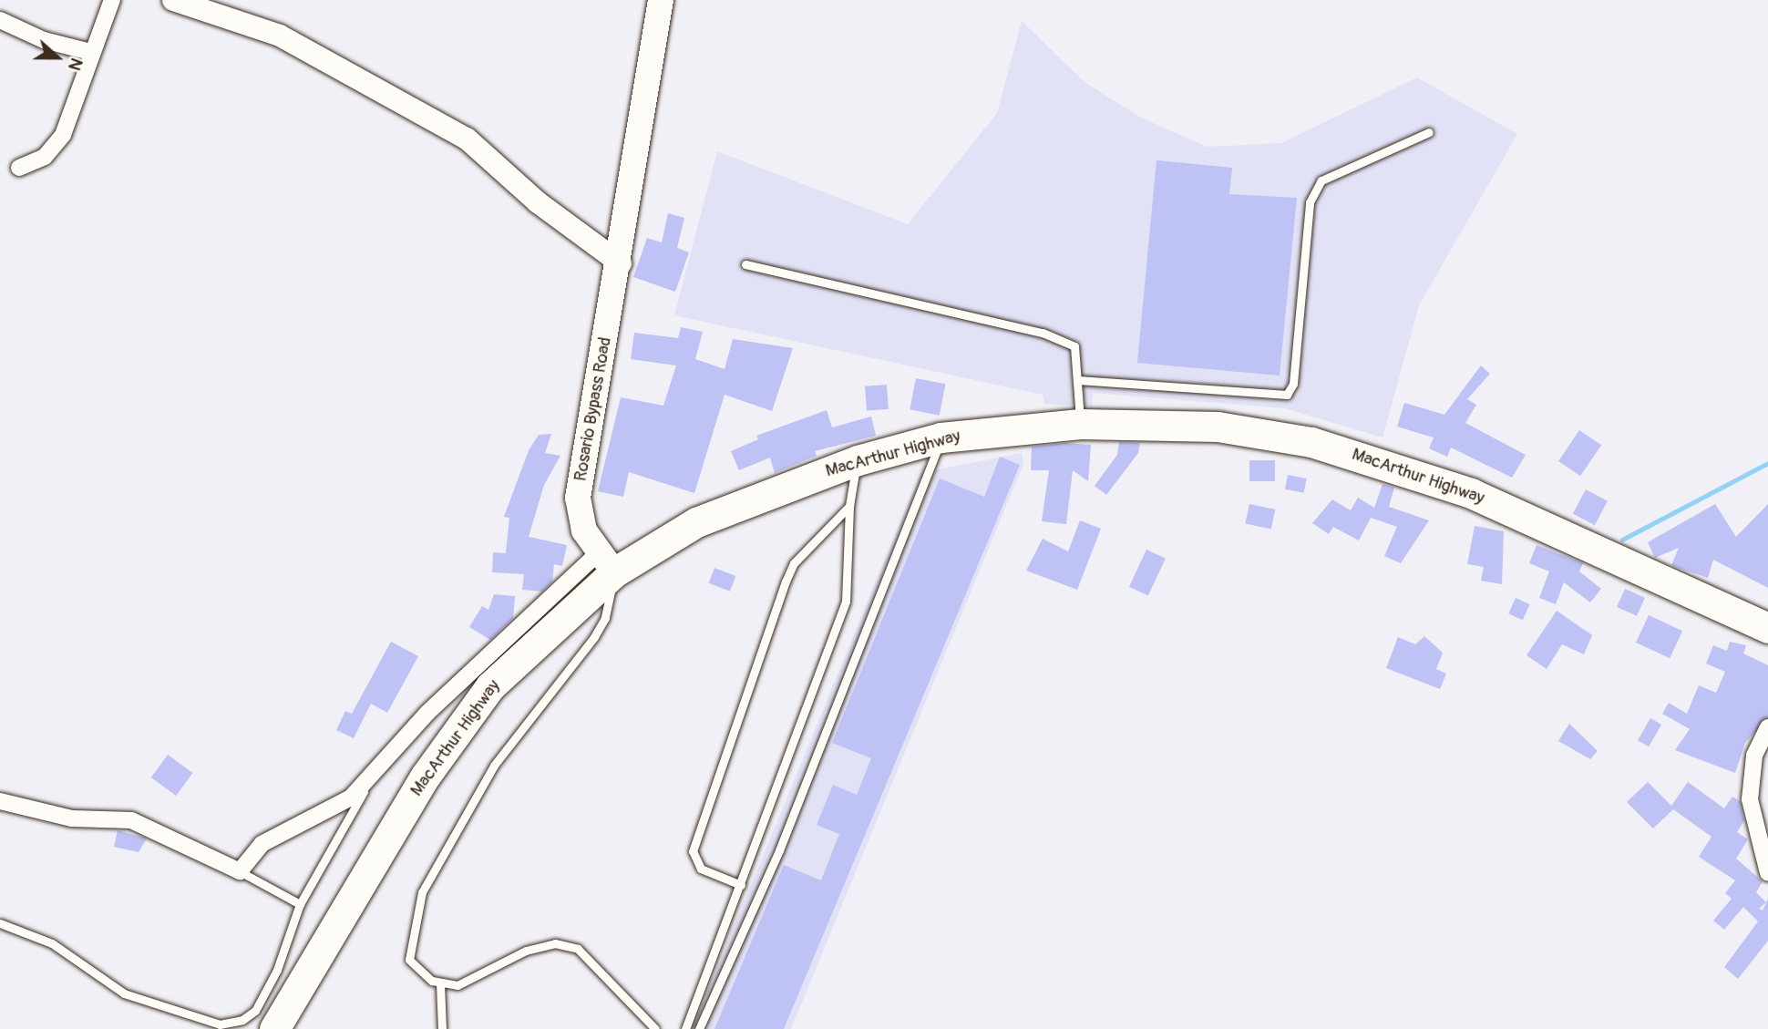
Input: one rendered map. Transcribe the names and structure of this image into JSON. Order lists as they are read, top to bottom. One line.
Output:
{"streets":{"highway":["MacArthur Highway"],"main road":["Rosario Bypass Road"]},"crossings":[["Rosario Bypass Road","MacArthur Highway"]],"north":"right"}
